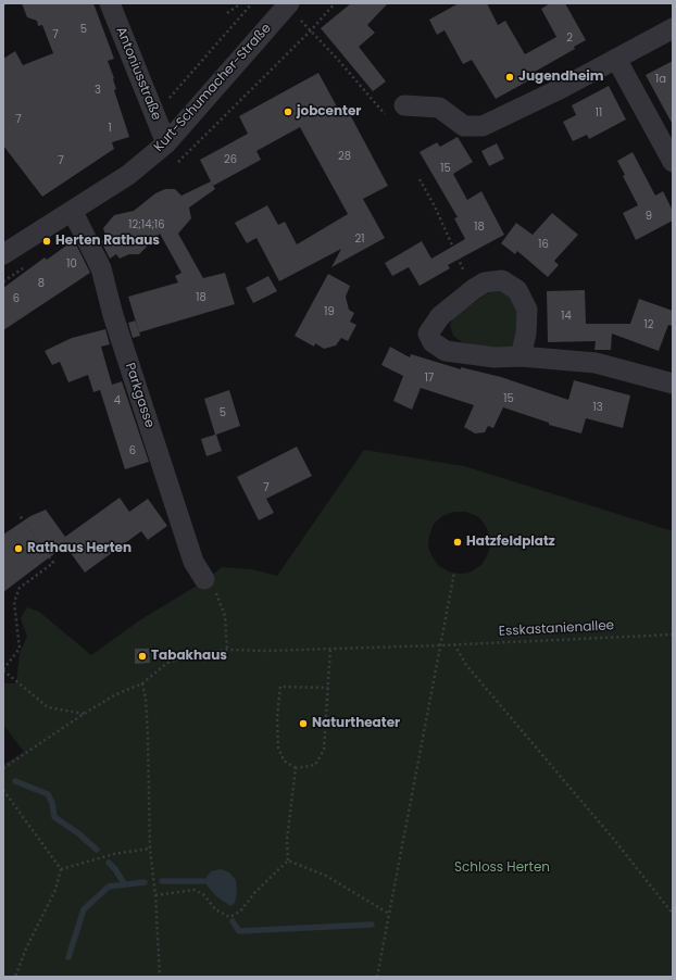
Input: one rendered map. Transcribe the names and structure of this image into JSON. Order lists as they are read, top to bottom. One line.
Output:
{"streets":{"street":["Antoniusstraße","Kurt-Schumacher-Straße","Parkgasse"],"path":["Esskastanienallee"]},"crossings":[["Antoniusstraße","Kurt-Schumacher-Straße"],["Kurt-Schumacher-Straße","Parkgasse"]],"parks":["Schloss Herten"],"places":["Jugendheim","jobcenter","Herten Rathaus","Hatzfeldplatz","Rathaus Herten","Tabakhaus","Naturtheater"],"house_numbers":["5","7","2","1a","3","11","7","1","28","26","7","15","9","12;14;16","18","21","16","10","8","18","6","19","14","12","17","15","4","13","5","6","7"]}
